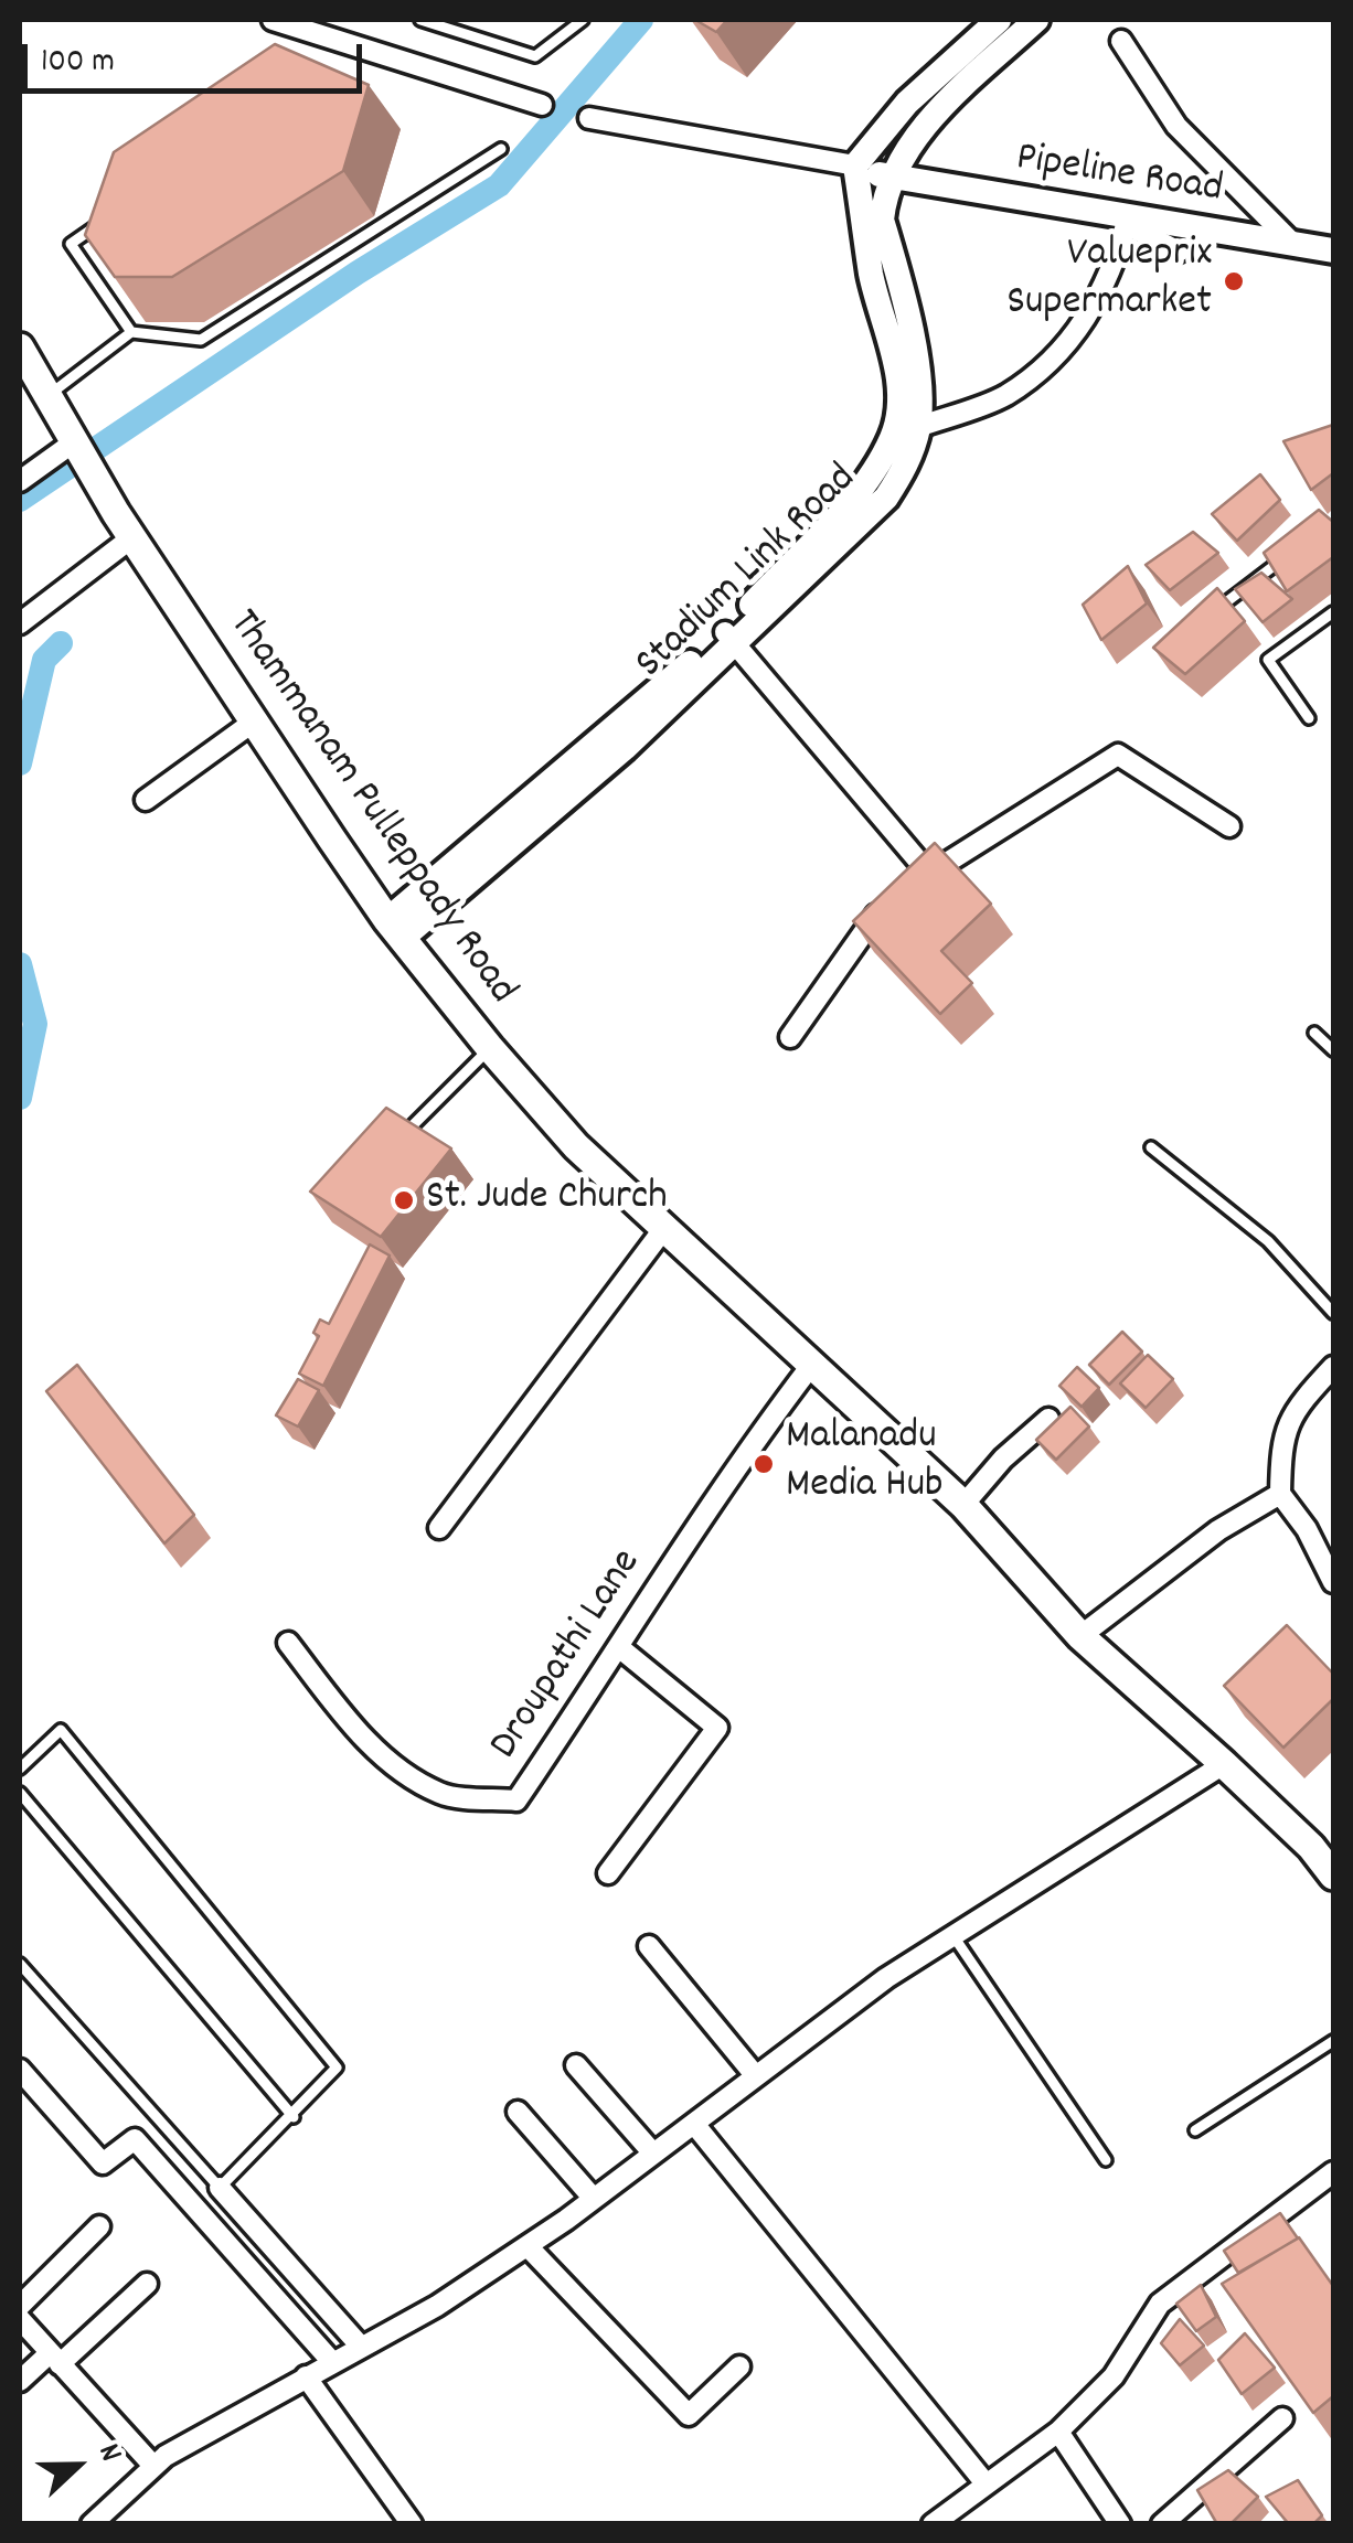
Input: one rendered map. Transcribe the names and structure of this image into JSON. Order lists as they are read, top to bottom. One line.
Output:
{"streets":{"main road":["Thammanam Pulleppady Road"],"street":["Pipeline Road","Stadium Link Road","Droupathi Lane"]},"crossings":[["Pipeline Road","Stadium Link Road"],["Stadium Link Road","Thammanam Pulleppady Road"],["Thammanam Pulleppady Road","Droupathi Lane"]],"places":["Valueprix Supermarket","St. Jude Church","Malanadu Media Hub"],"scale_bar":"100 m","north":"right"}
